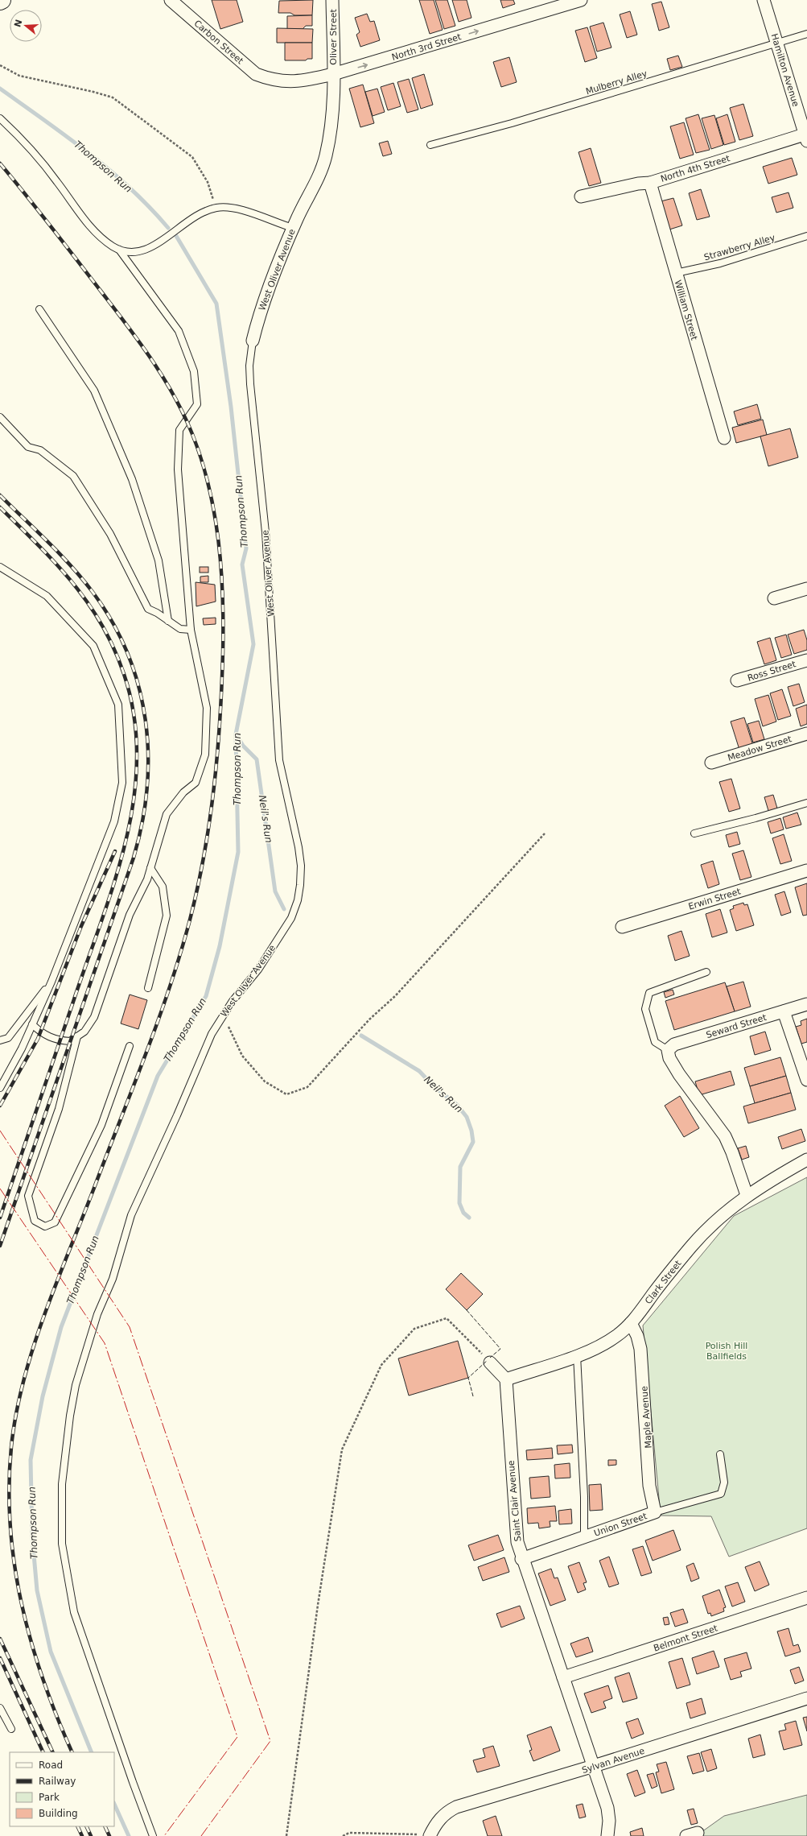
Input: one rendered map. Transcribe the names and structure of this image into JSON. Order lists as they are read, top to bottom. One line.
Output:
{"streets":{"street":["Oliver Street","Carbon Street","North 3rd Street","Hamilton Avenue","North 4th Street","West Oliver Avenue","William Street","Ross Street","Meadow Street","Erwin Street","Seward Street","Clark Street","Maple Avenue","Saint Clair Avenue","Union Street","Belmont Street","Sylvan Avenue"],"lane":["Mulberry Alley","Strawberry Alley"]},"crossings":[["Oliver Street","North 3rd Street"],["Oliver Street","West Oliver Avenue"],["Carbon Street","North 3rd Street"],["North 3rd Street","West Oliver Avenue"],["Hamilton Avenue","Mulberry Alley"],["Hamilton Avenue","North 4th Street"],["North 4th Street","William Street"],["Strawberry Alley","William Street"],["Clark Street","Maple Avenue"],["Clark Street","Saint Clair Avenue"],["Maple Avenue","Union Street"],["Saint Clair Avenue","Union Street"],["Saint Clair Avenue","Belmont Street"],["Saint Clair Avenue","Sylvan Avenue"]],"one_way":["North 3rd Street"],"water":["Thompson Run","Neil's Run"],"parks":["Polish Hill Ballfields"],"legend":["Road","Railway","Park","Building"],"north":"left"}
